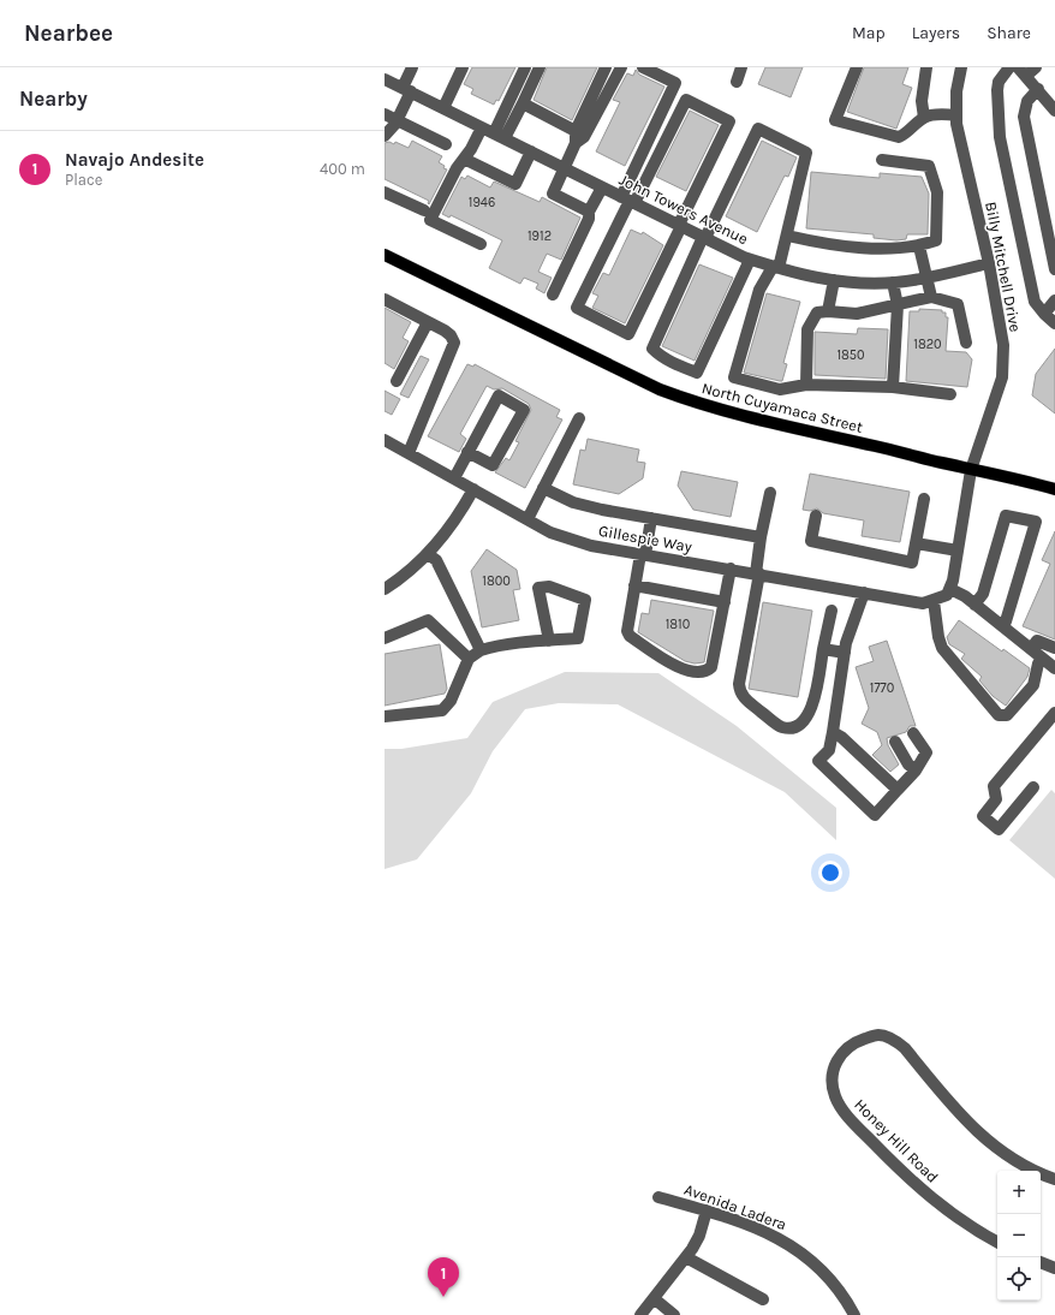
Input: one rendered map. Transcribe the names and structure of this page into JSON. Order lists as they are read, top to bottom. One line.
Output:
{"streets":{"main road":["North Cuyamaca Street"],"street":["John Towers Avenue","Billy Mitchell Drive","Gillespie Way","Honey Hill Road","Avenida Ladera"]},"crossings":[["John Towers Avenue","Billy Mitchell Drive"],["Billy Mitchell Drive","North Cuyamaca Street"]],"house_numbers":["1946","1912","1820","1850","1800","1810","1770"],"page":{"header":"Nearbee","nav":["Map","Layers","Share"],"heading":"Nearby","list":[{"mark":"1","name":"Navajo Andesite","note":"Place","value":"400 m"}],"map_buttons":["+","−"],"pins":"1"}}
